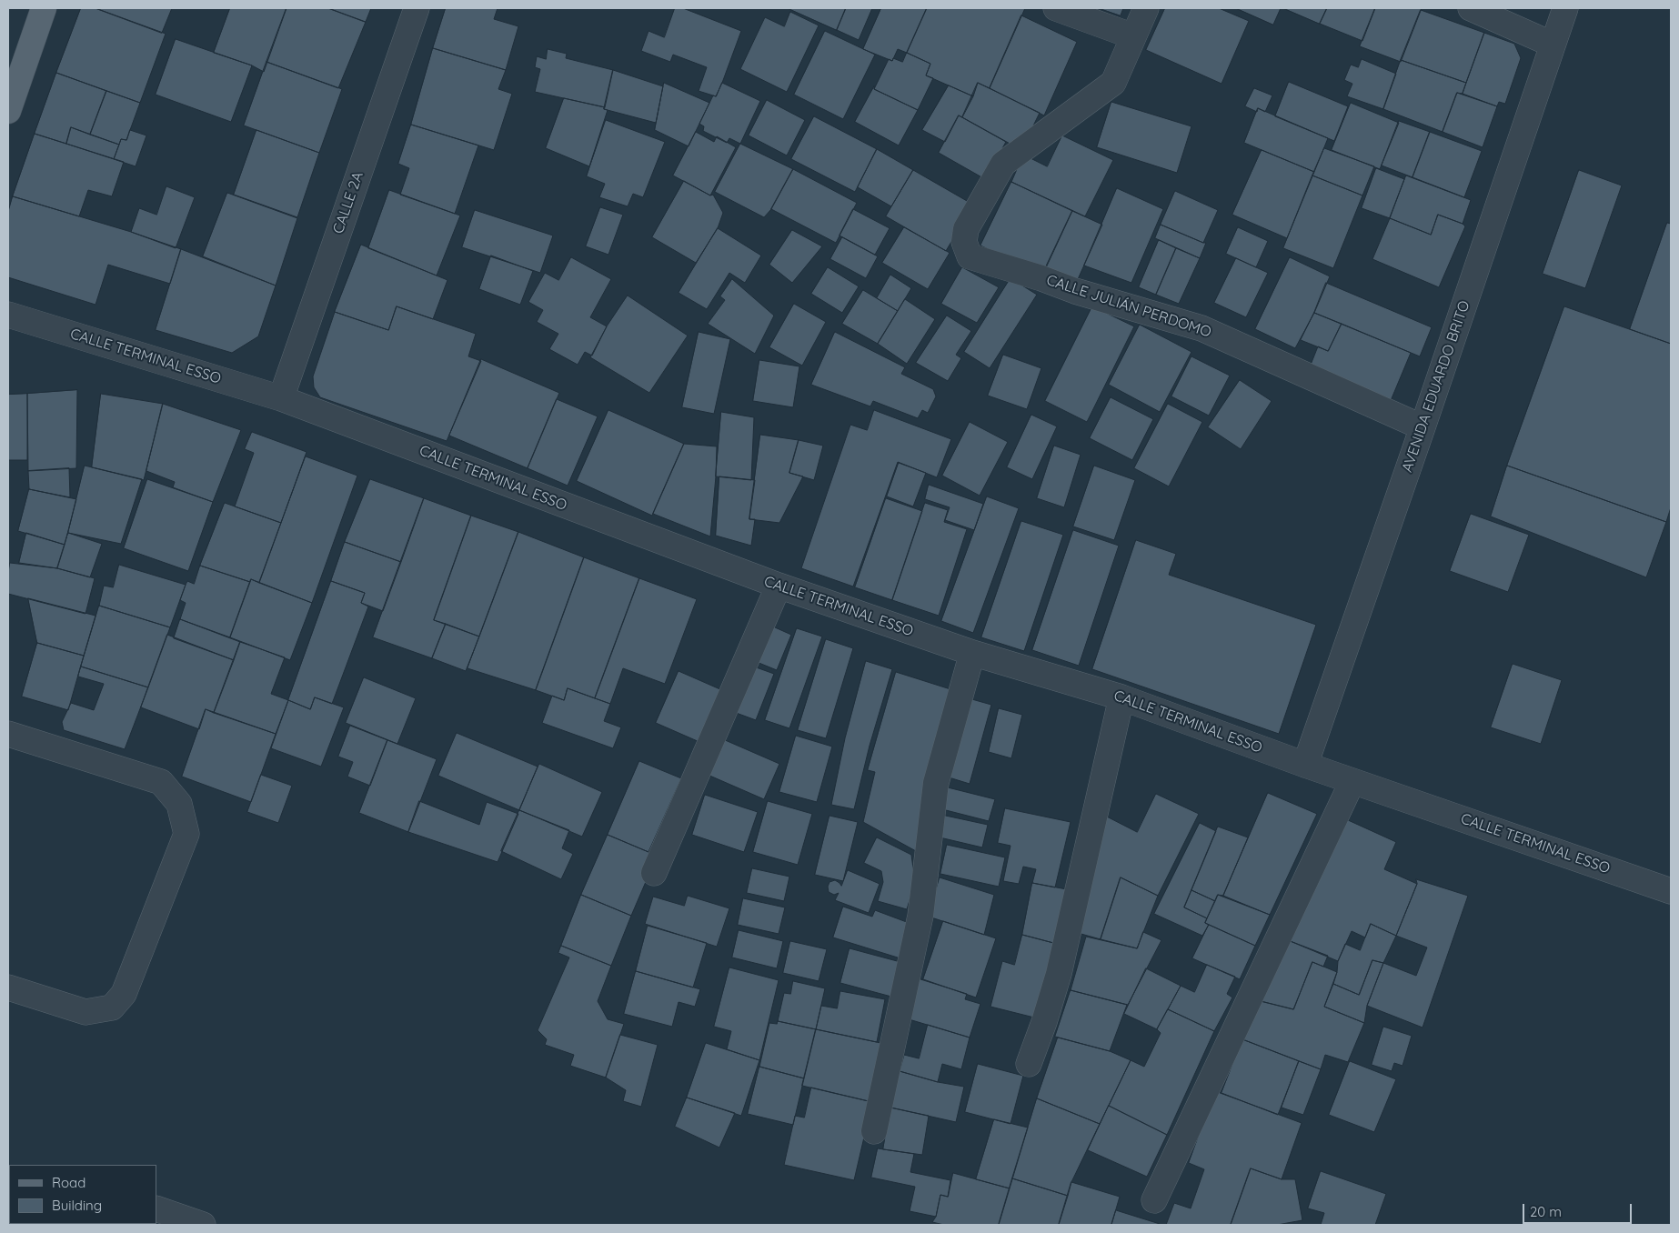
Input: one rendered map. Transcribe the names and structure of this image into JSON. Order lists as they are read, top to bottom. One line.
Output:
{"streets":{"street":["CALLE 2A","CALLE JULIÁN PERDOMO","CALLE TERMINAL ESSO","AVENIDA EDUARDO BRITO"]},"crossings":[["CALLE 2A","CALLE TERMINAL ESSO"],["CALLE JULIÁN PERDOMO","AVENIDA EDUARDO BRITO"],["CALLE TERMINAL ESSO","AVENIDA EDUARDO BRITO"]],"legend":["Road","Building"],"scale_bar":"20 m"}
